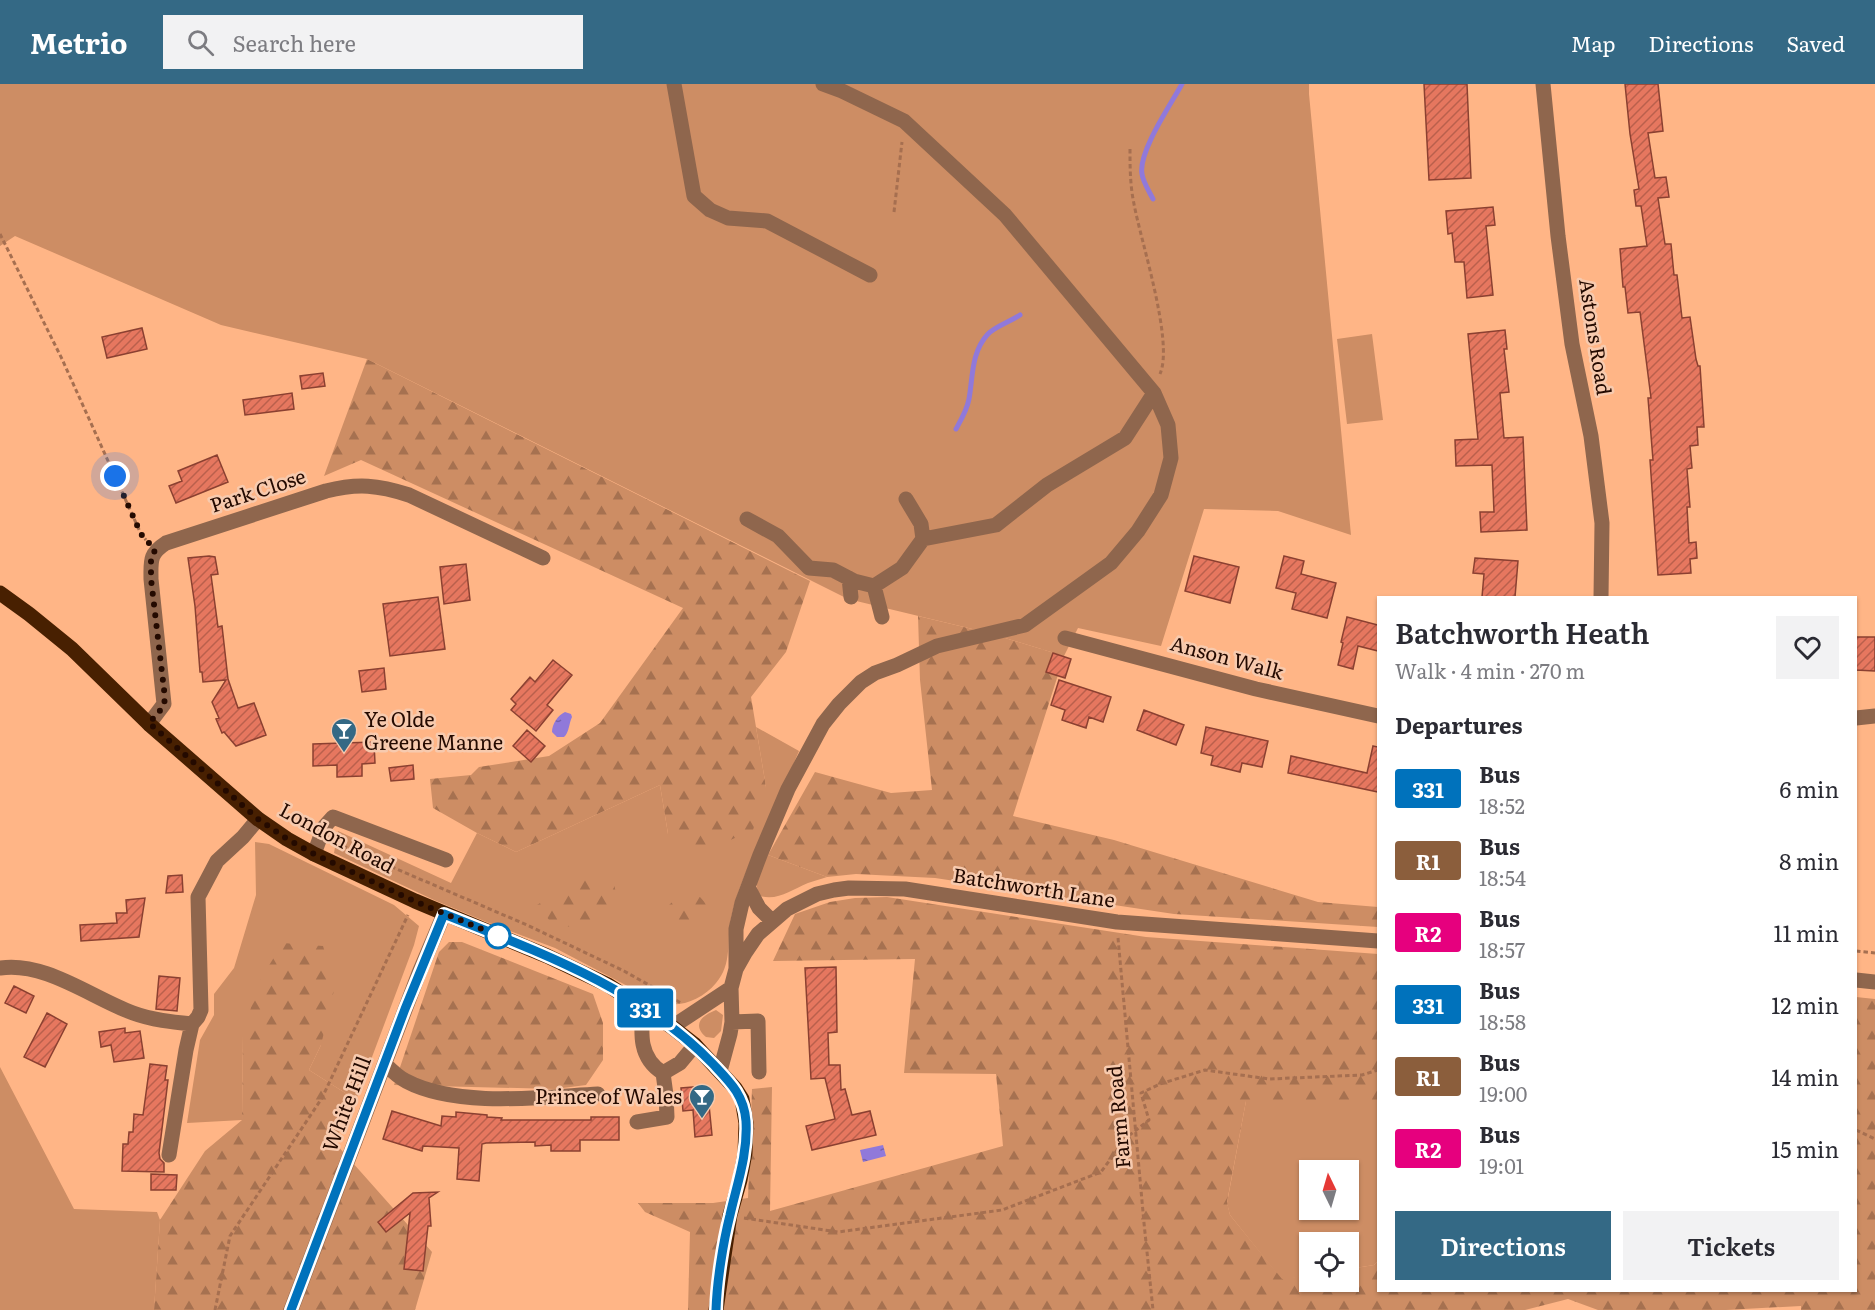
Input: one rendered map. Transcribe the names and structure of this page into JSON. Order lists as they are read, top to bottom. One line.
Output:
{"streets":{"main road":["London Road"],"street":["Astons Road","Park Close","Anson Walk","Batchworth Lane","White Hill"],"path":["Farm Road"]},"crossings":[["London Road","Batchworth Lane"],["London Road","White Hill"],["Batchworth Lane","Farm Road"]],"places":{"bar":["Ye Olde Greene Manne","Prince of Wales"]},"lines":["bus line 331"],"north":"top","page":{"header":"Metrio","search":"Search here","nav":["Map","Directions","Saved"],"on_map":"331","heading":[["Batchworth Heath","Walk · 4 min · 270 m"],"Departures"],"list":[{"mark":"331","name":"Bus","note":"18:52","value":"6 min"},{"mark":"R1","name":"Bus","note":"18:54","value":"8 min"},{"mark":"R2","name":"Bus","note":"18:57","value":"11 min"},{"mark":"331","name":"Bus","note":"18:58","value":"12 min"},{"mark":"R1","name":"Bus","note":"19:00","value":"14 min"},{"mark":"R2","name":"Bus","note":"19:01","value":"15 min"}],"buttons":["Directions","Tickets"]}}
